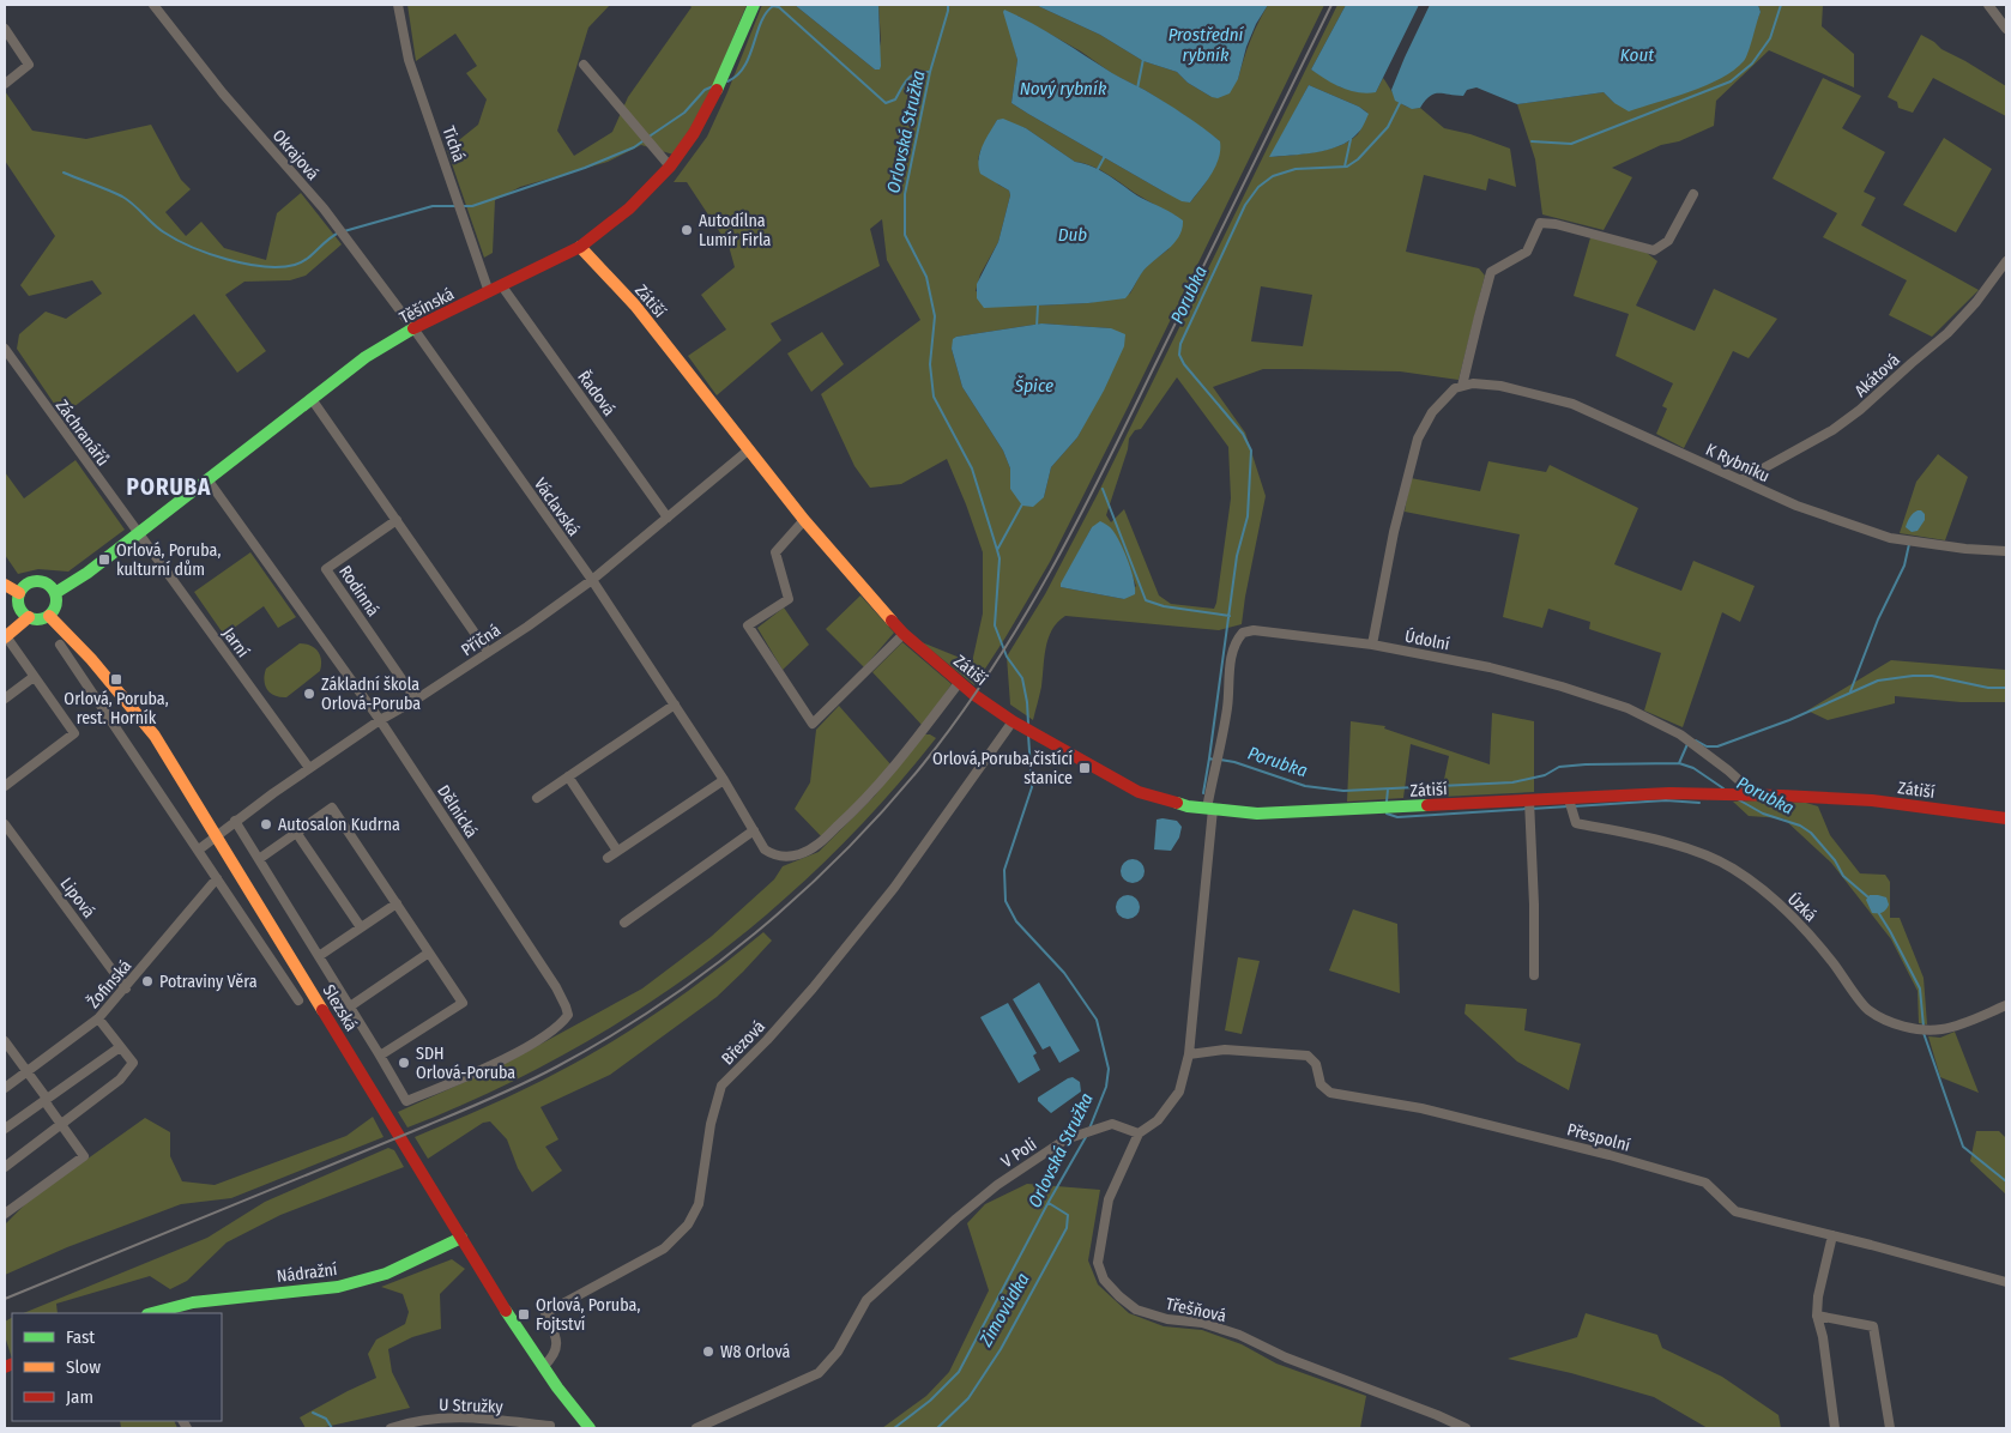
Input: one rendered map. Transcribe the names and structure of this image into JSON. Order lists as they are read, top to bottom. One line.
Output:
{"streets":{"street":["Tichá","Okrajová","Zátiší","Těšínská","Akátová","Řadová","Záchranářů","K Rybníku","Václavská","Rodinná","Příčná","Údolní","Jarní","Dělnická","Lipová","Úzká","Žofinská","Slezská","Březová","Přespolní","V Poli","Nádražní","Třešňová","U Stružky"]},"crossings":[["Tichá","Těšínská"],["Okrajová","Těšínská"],["Okrajová","Václavská"],["Zátiší","Těšínská"],["Zátiší","Václavská"],["Zátiší","Příčná"],["Zátiší","Údolní"],["Zátiší","Úzká"],["Zátiší","Březová"],["Těšínská","Řadová"],["Těšínská","Záchranářů"],["Těšínská","Václavská"],["Těšínská","Jarní"],["Těšínská","Dělnická"],["Těšínská","Slezská"],["Akátová","K Rybníku"],["Řadová","Příčná"],["Záchranářů","Jarní"],["Václavská","Příčná"],["Rodinná","Příčná"],["Příčná","Jarní"],["Příčná","Dělnická"],["Příčná","Slezská"],["Dělnická","Slezská"],["Lipová","Žofinská"],["Žofinská","Slezská"],["Slezská","Březová"],["Slezská","Nádražní"],["V Poli","Třešňová"]],"districts":["PORUBA"],"water":["Prostřední rybník","Kout","Nový rybník","Orlovská Stružka","Dub","Porubka","Špice","Zimovůdka"],"places":{"other":["Autodílna Lumír Firla","Základní škola Orlová-Poruba","Autosalon Kudrna","Potraviny Věra","SDH Orlová-Poruba","W8 Orlová"],"transit":["Orlová, Poruba, kulturní dům","Orlová, Poruba, rest. Horník","Orlová,Poruba,čistící stanice","Orlová, Poruba, Fojtství"]},"legend":["Fast","Slow","Jam"]}
